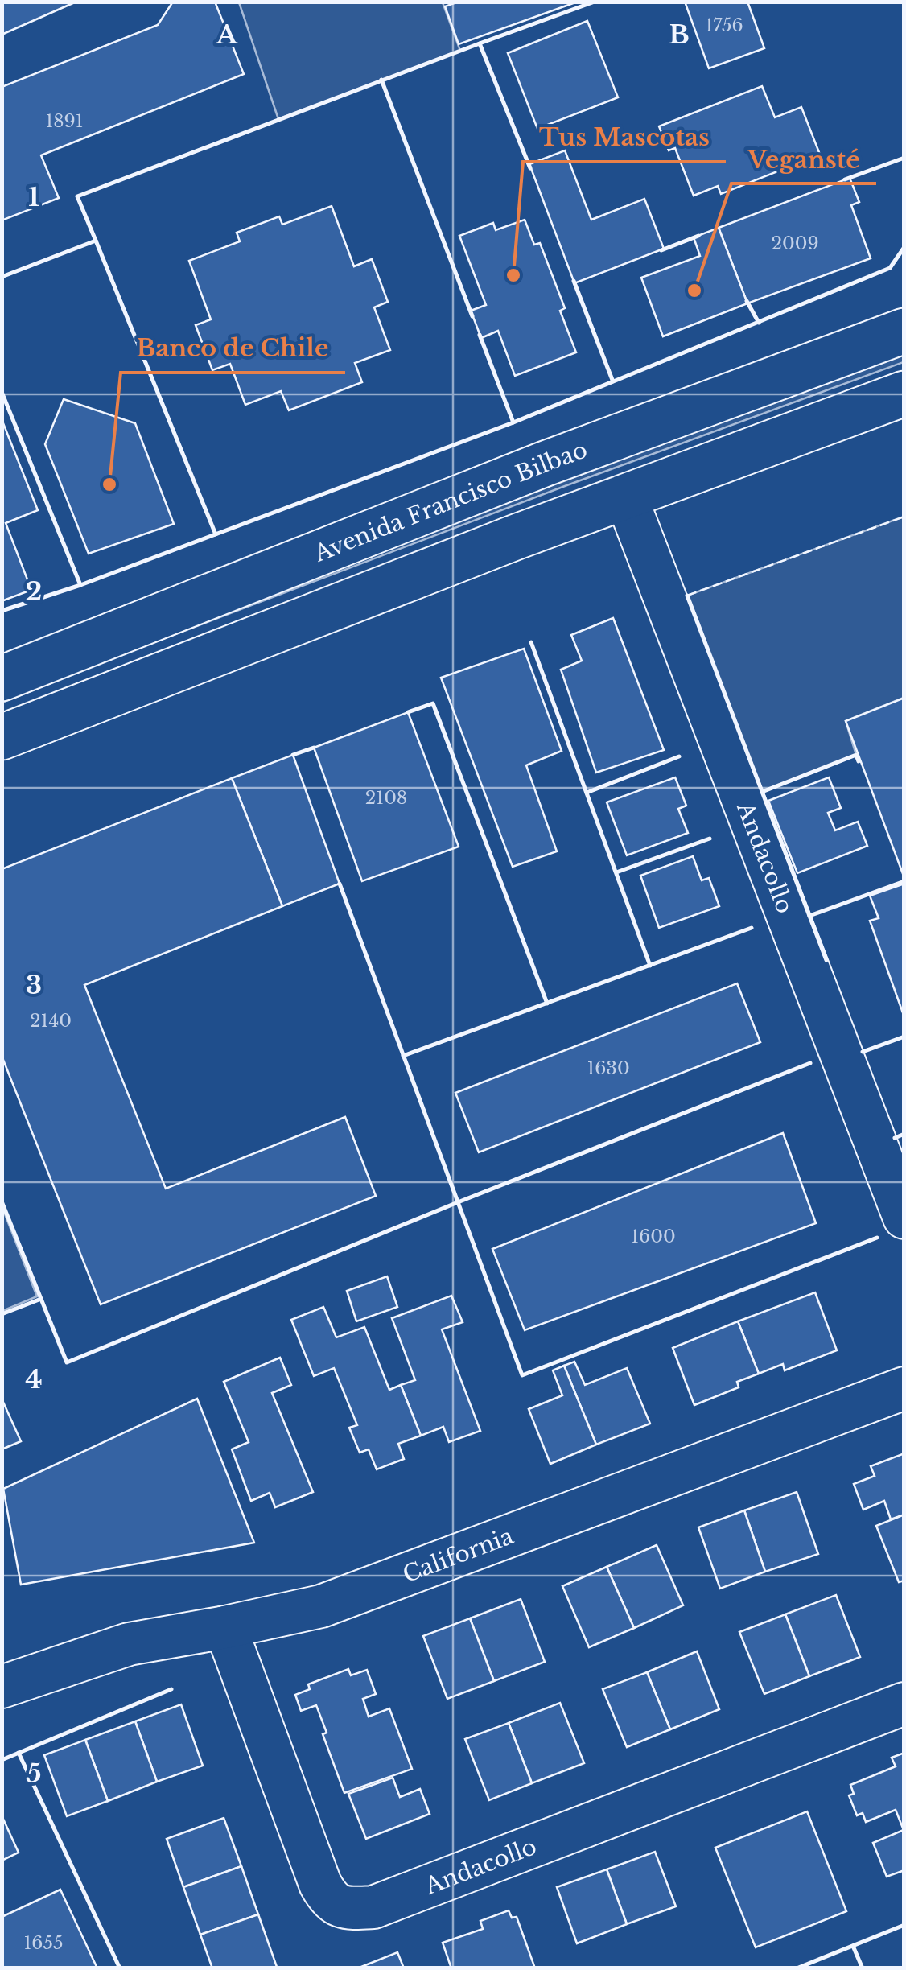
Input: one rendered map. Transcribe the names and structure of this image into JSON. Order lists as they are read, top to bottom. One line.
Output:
{"streets":{"main road":["Avenida Francisco Bilbao"],"street":["Andacollo","California"]},"crossings":[["Andacollo","California"]],"places":["Tus Mascotas","Vegansté","Banco de Chile"],"house_numbers":["1756","1891","2009","2108","2140","1630","1600","1655"],"grid":{"columns":["A","B"],"rows":["1","2","3","4","5"]}}
